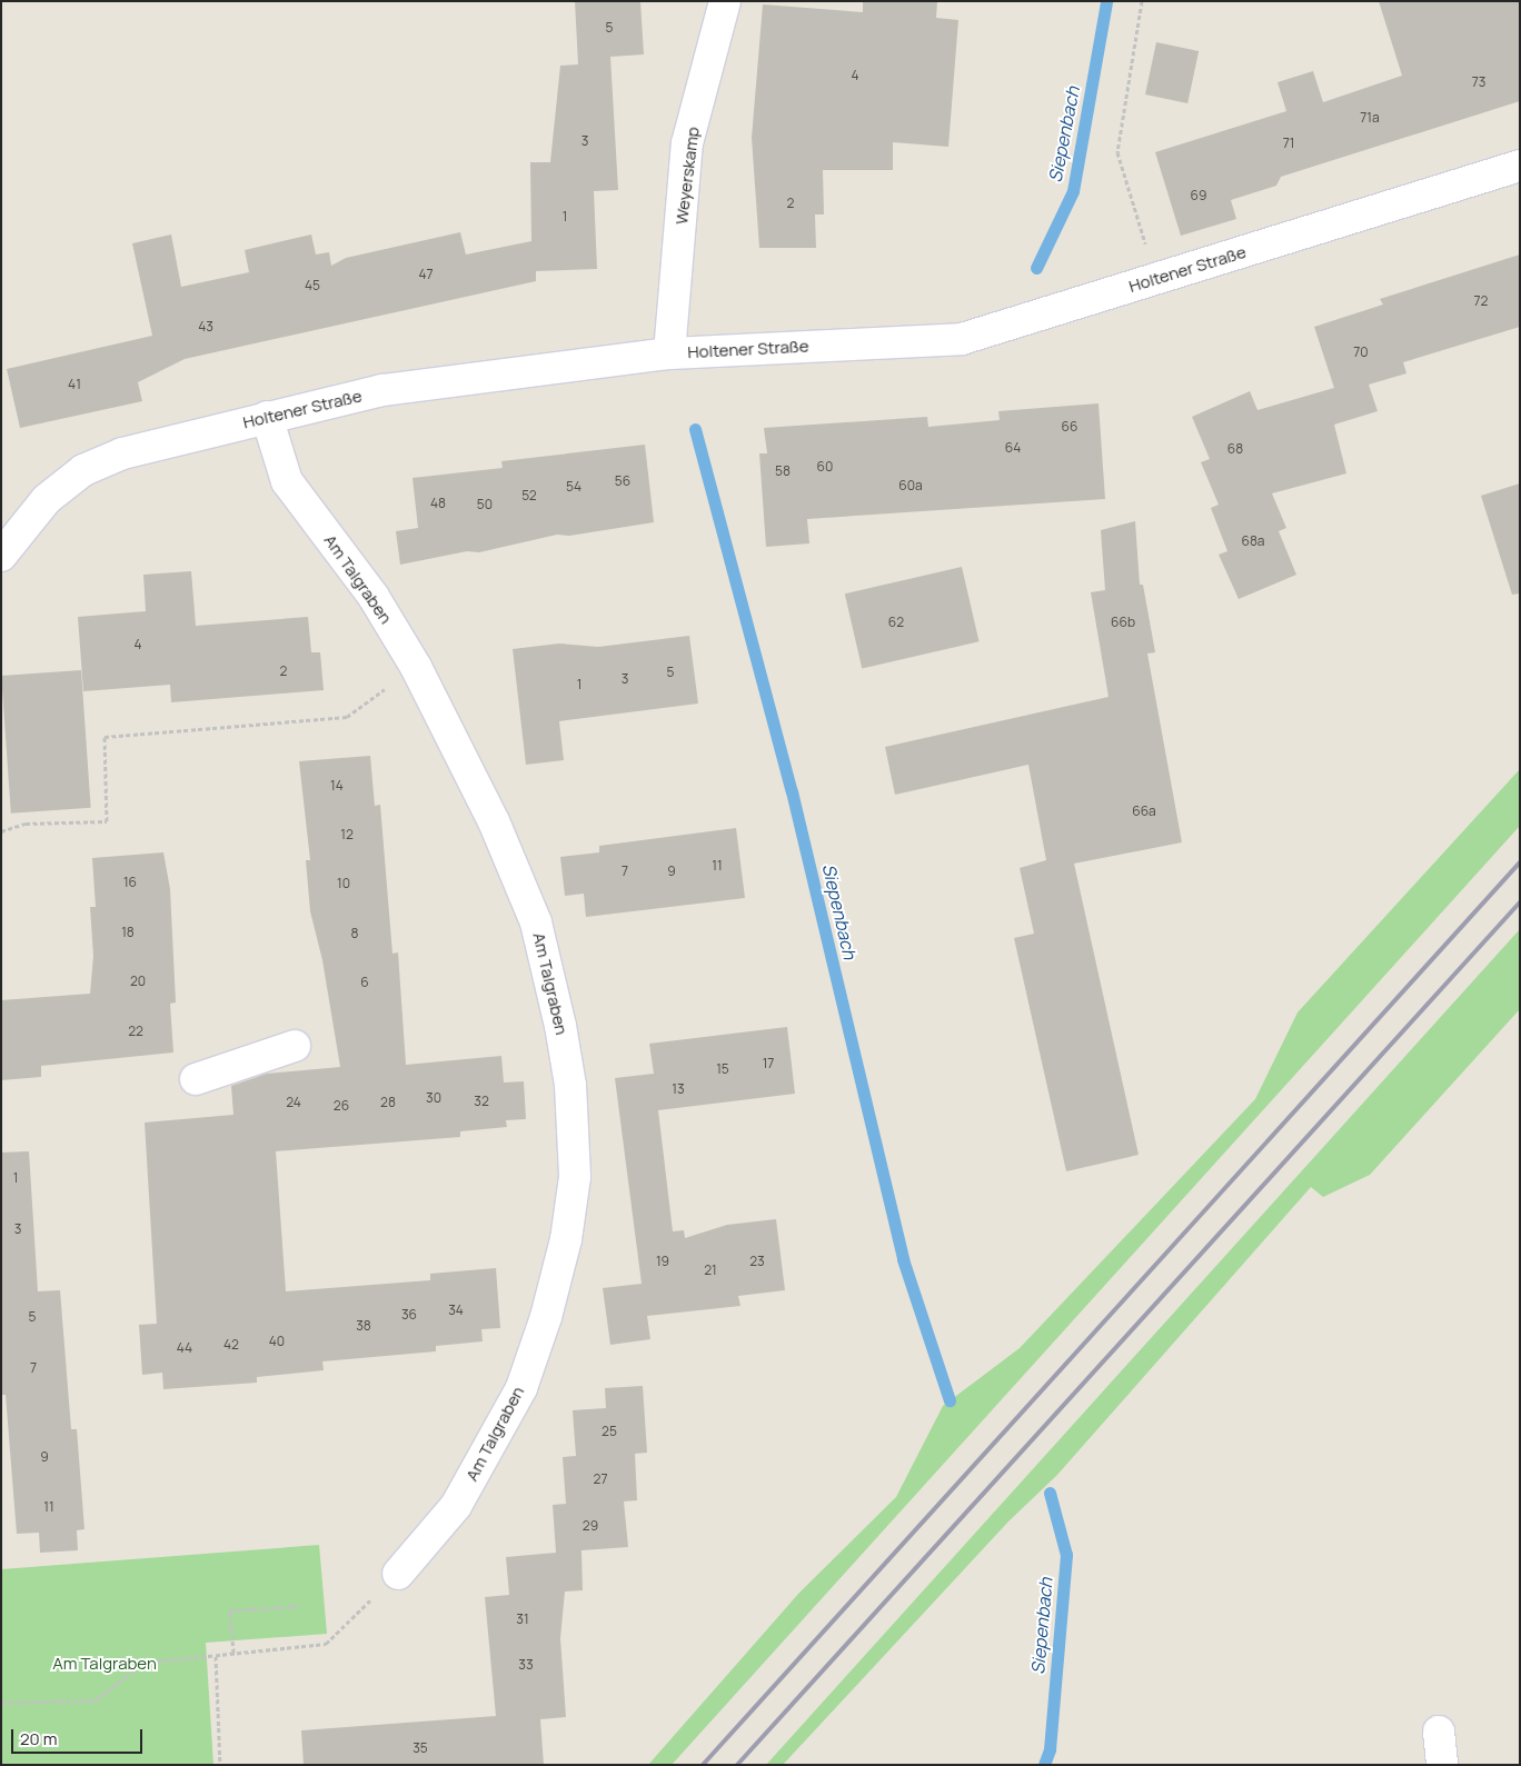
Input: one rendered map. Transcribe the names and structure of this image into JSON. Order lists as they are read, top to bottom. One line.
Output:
{"streets":{"street":["Weyerskamp","Holtener Straße","Am Talgraben"]},"crossings":[["Weyerskamp","Holtener Straße"],["Holtener Straße","Am Talgraben"]],"water":["Siepenbach"],"parks":["Am Talgraben"],"house_numbers":["5","4","73","71a","3","71","69","2","1","47","45","72","43","70","41","66","64","68","60","58","56","60a","54","52","48","50","68a","62","66b","4","2","5","3","1","14","66a","12","11","7","9","16","10","18","8","20","6","22","17","15","13","30","32","24","28","26","1","3","19","23","21","34","36","5","38","40","42","44","7","25","9","27","11","29","31","33","35"],"scale_bar":"20 m"}
